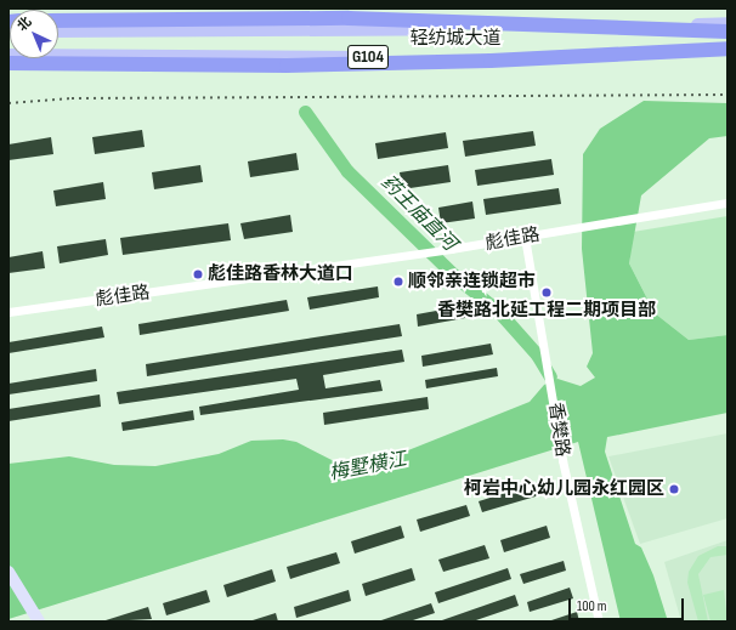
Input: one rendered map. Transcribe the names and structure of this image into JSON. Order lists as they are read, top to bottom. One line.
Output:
{"streets":{"main road":["轻纺城大道","G104"],"street":["彪佳路","香樊路"]},"crossings":[["彪佳路","香樊路"]],"water":["药王庙直河","梅墅横江"],"places":["彪佳路香林大道口","顺邻亲连锁超市","香樊路北延工程二期项目部","柯岩中心幼儿园永红园区"],"scale_bar":"100 m","north":"top left"}
